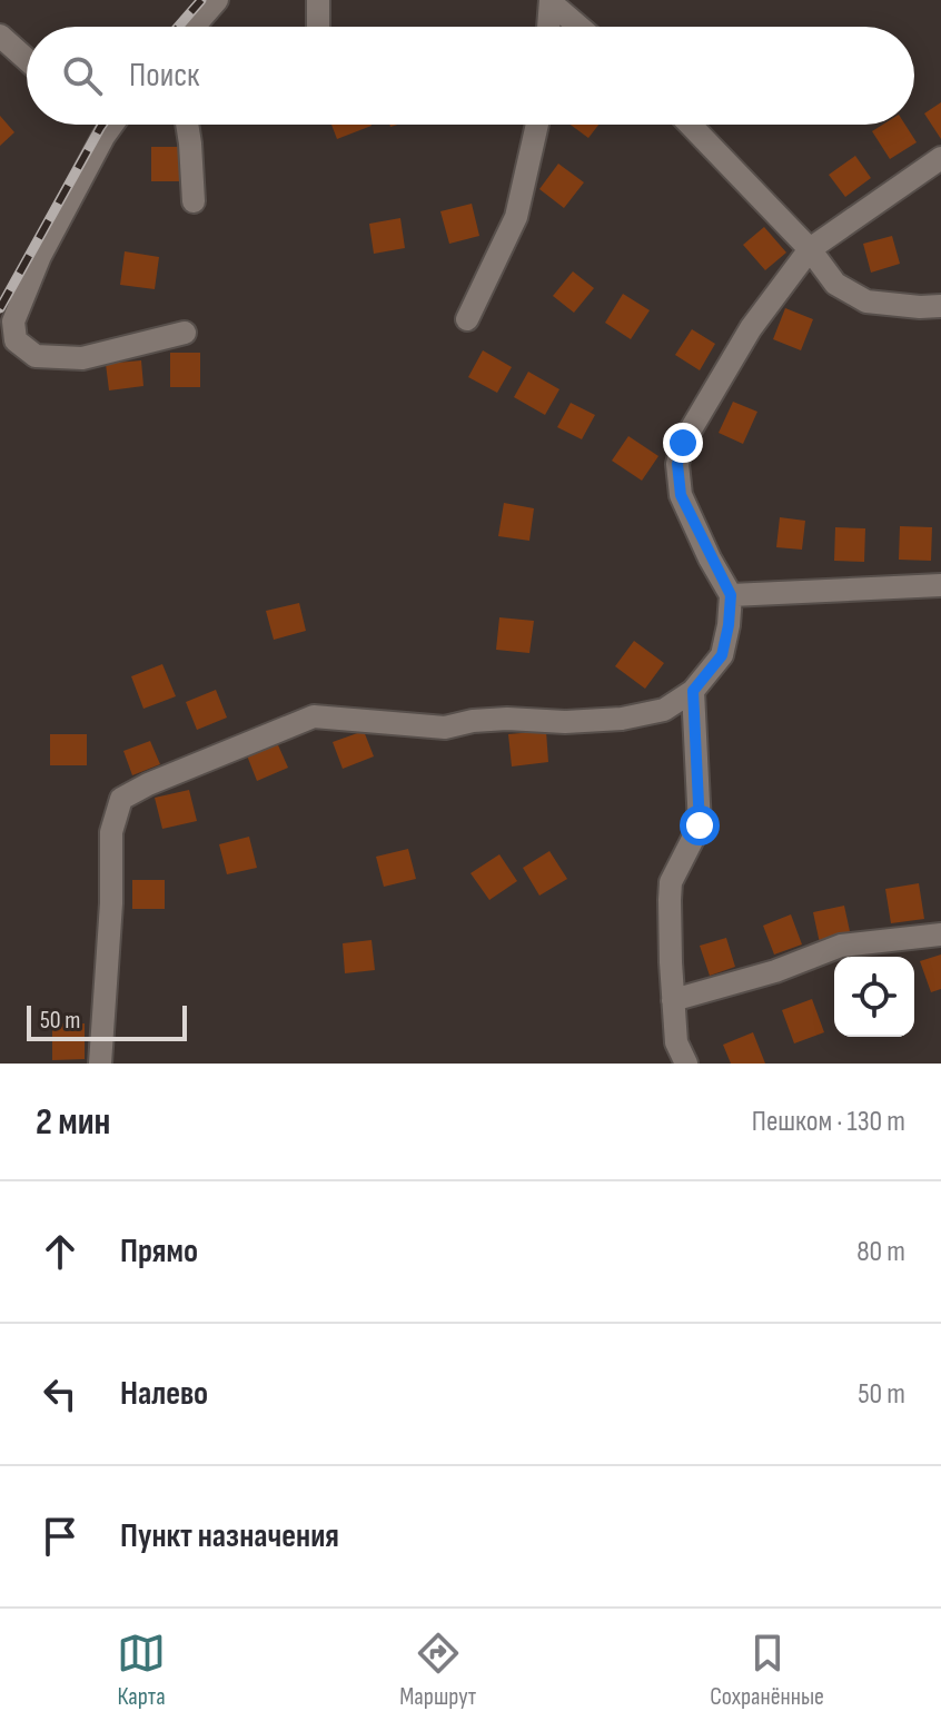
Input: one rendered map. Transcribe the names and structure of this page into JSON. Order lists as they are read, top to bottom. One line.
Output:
{"scale_bar":"50 m","page":{"search":"Поиск","scale":"50 m","heading":["2 мин","Пешком · 130 m"],"list":[["Прямо","80 m"],["Налево","50 m"],"Пункт назначения"],"nav":["Карта","Маршрут","Сохранённые"]}}
